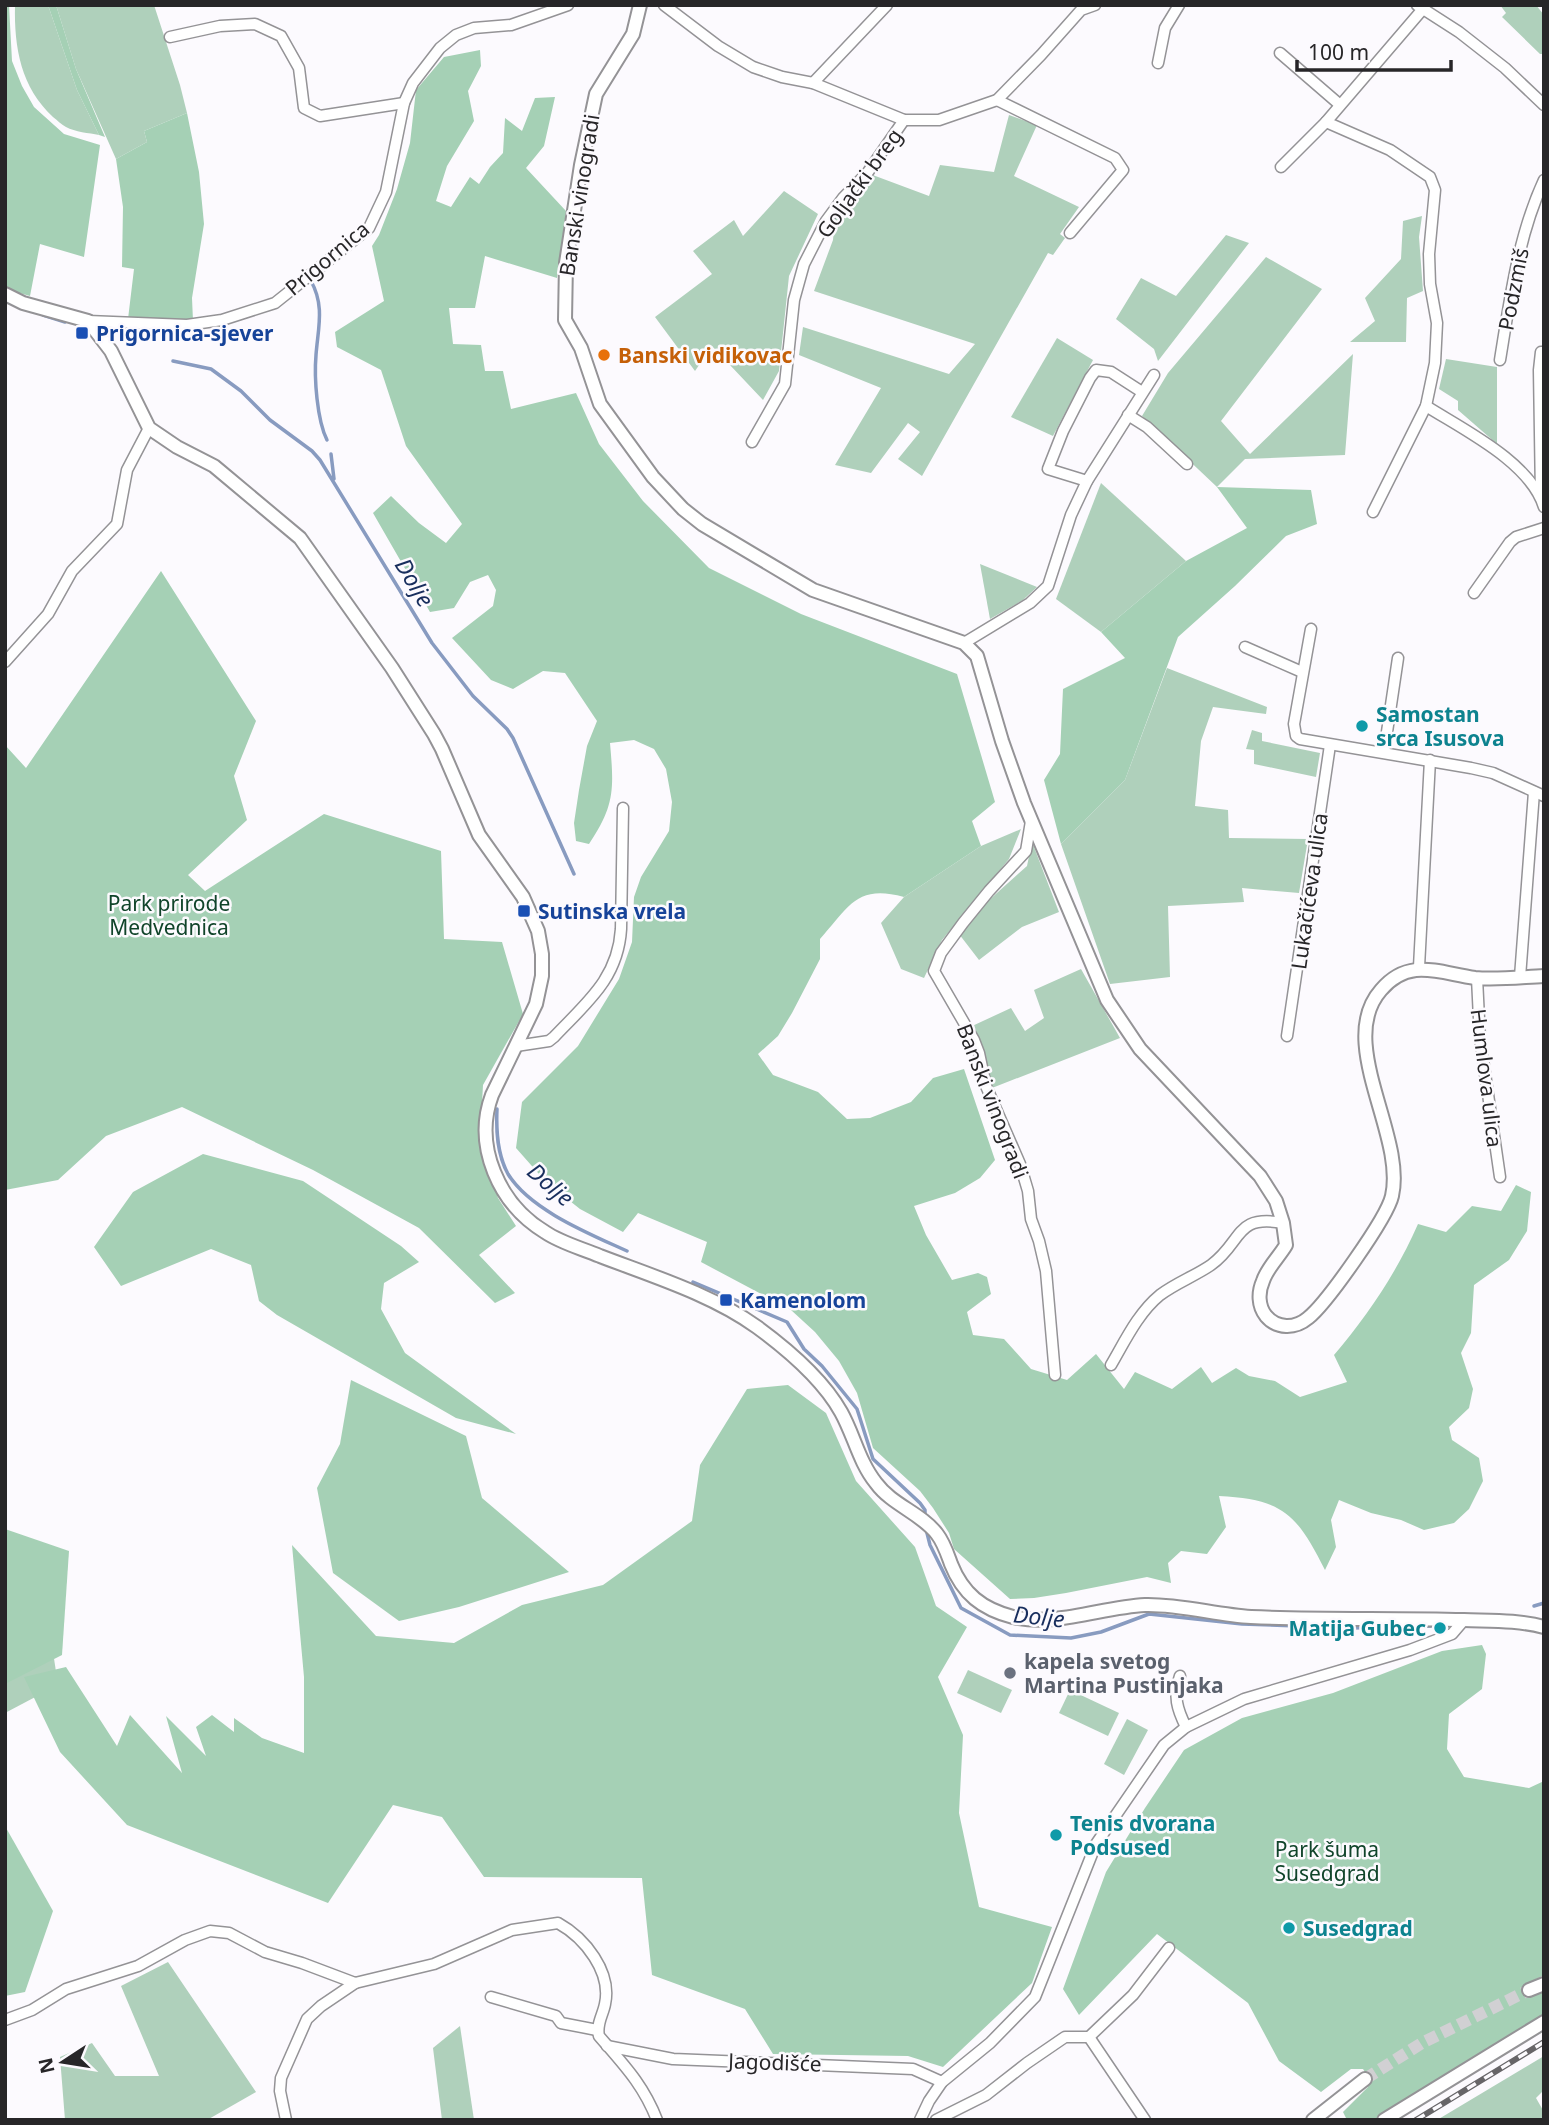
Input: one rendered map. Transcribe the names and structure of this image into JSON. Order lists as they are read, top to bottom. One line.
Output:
{"streets":{"street":["Goljački breg","Banski vinogradi","Prigornica","Podzmiš","Lukačićeva ulica","Humlova ulica","Jagodišće"]},"water":["Dolje"],"parks":["Park prirode Medvednica","Park šuma Susedgrad"],"places":{"transit":["Prigornica-sjever","Sutinska vrela","Kamenolom"],"other":["Banski vidikovac","Samostan srca Isusova","Matija Gubec","kapela svetog Martina Pustinjaka","Tenis dvorana Podsused","Susedgrad"]},"scale_bar":"100 m","north":"left"}
